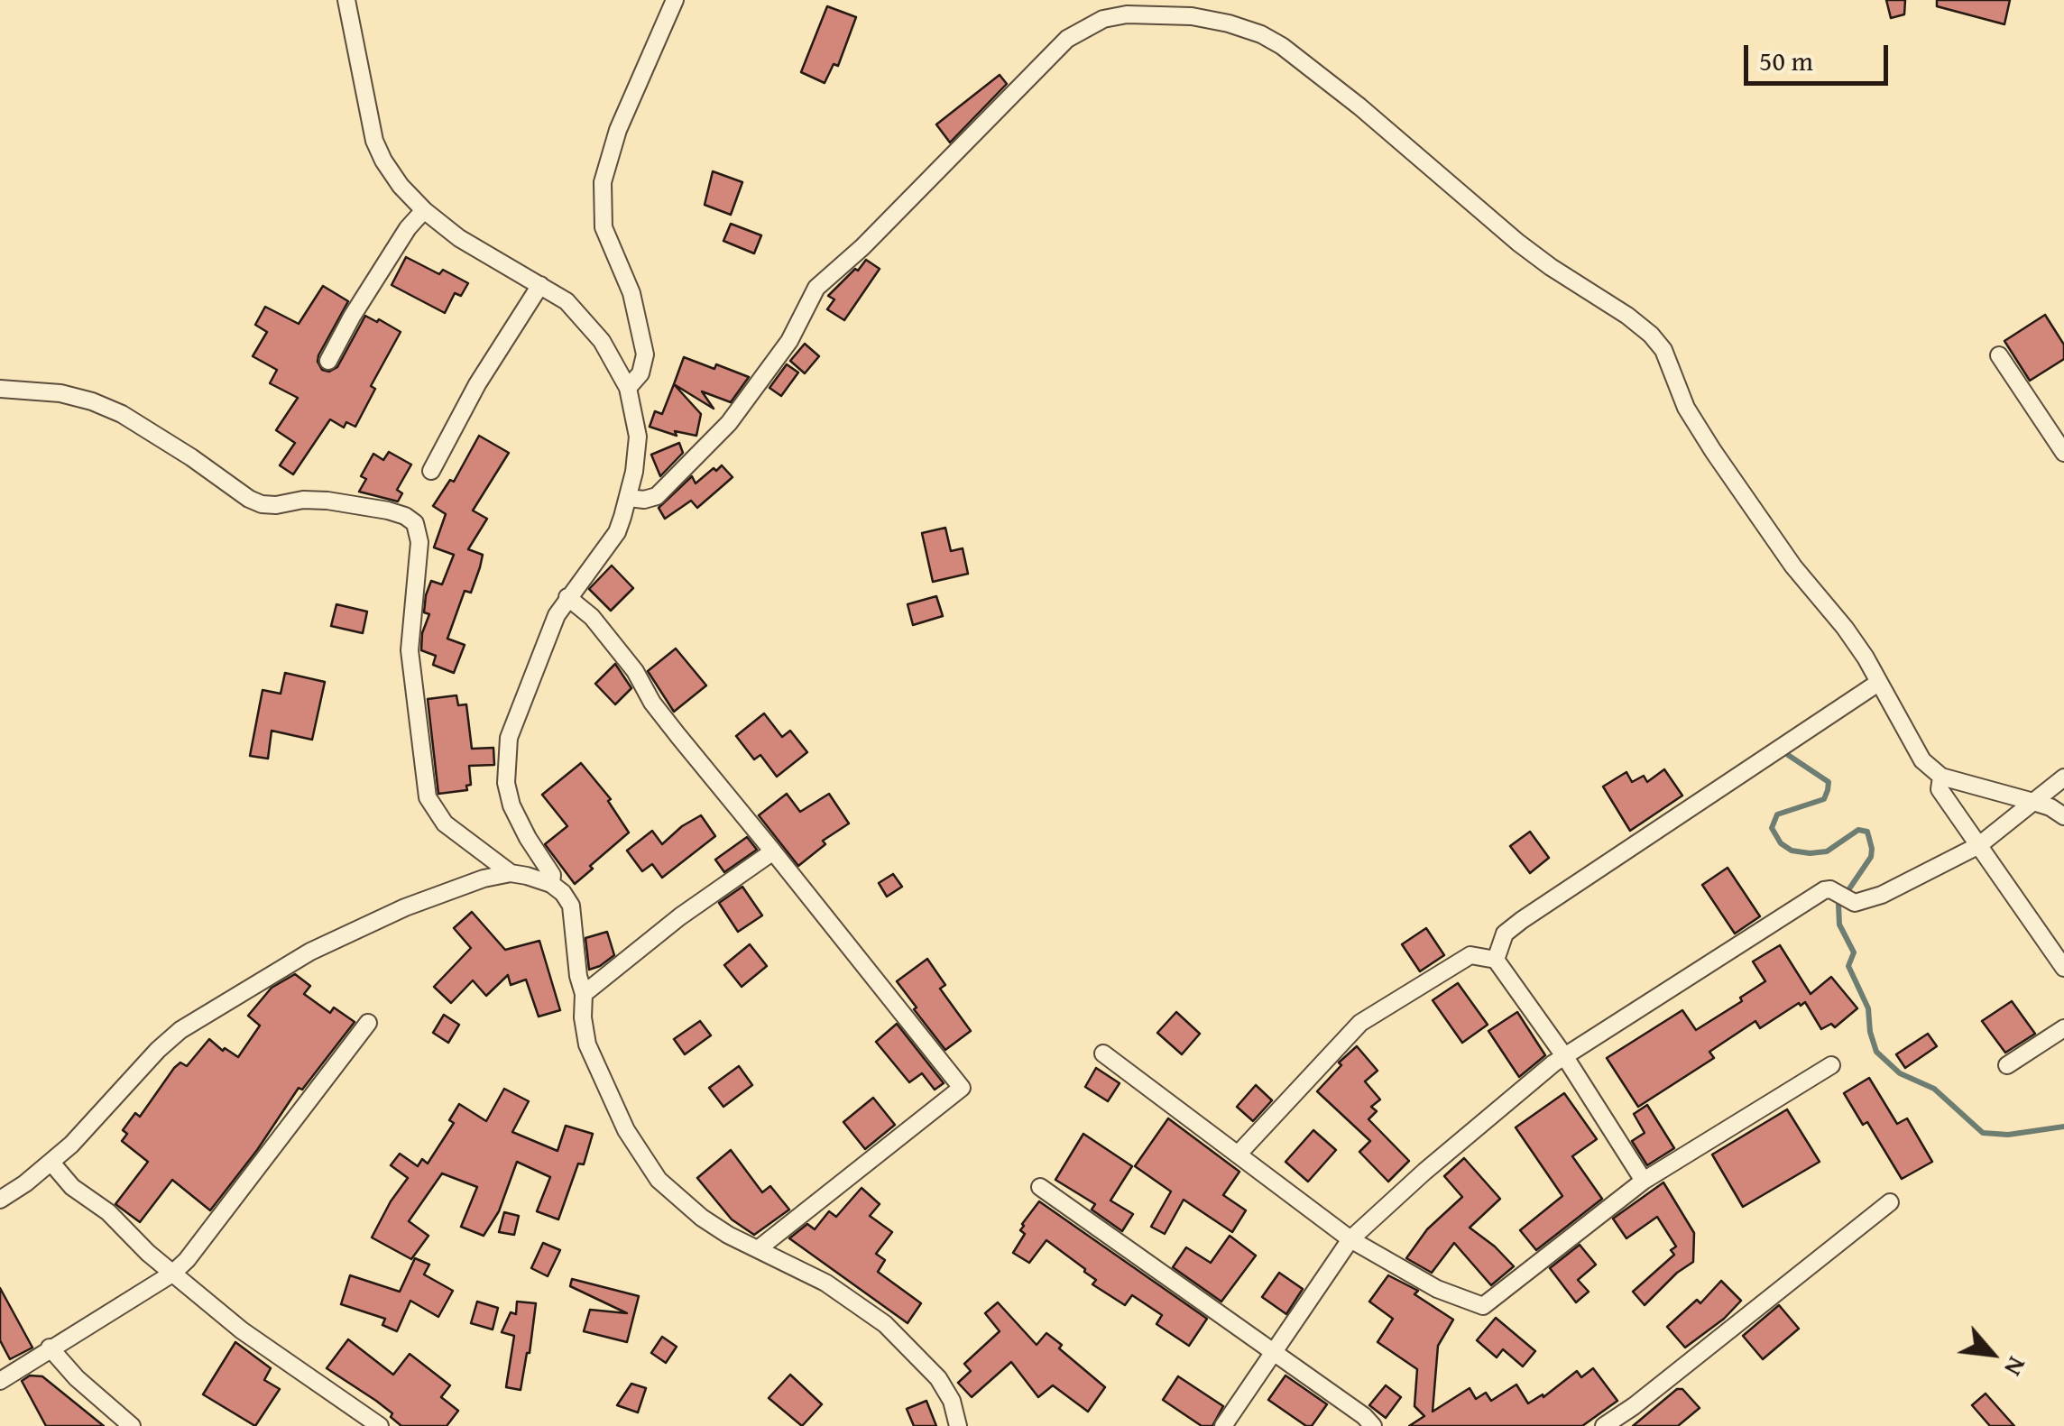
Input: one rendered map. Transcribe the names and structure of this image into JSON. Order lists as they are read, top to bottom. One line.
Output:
{"scale_bar":"50 m","north":"bottom right"}
